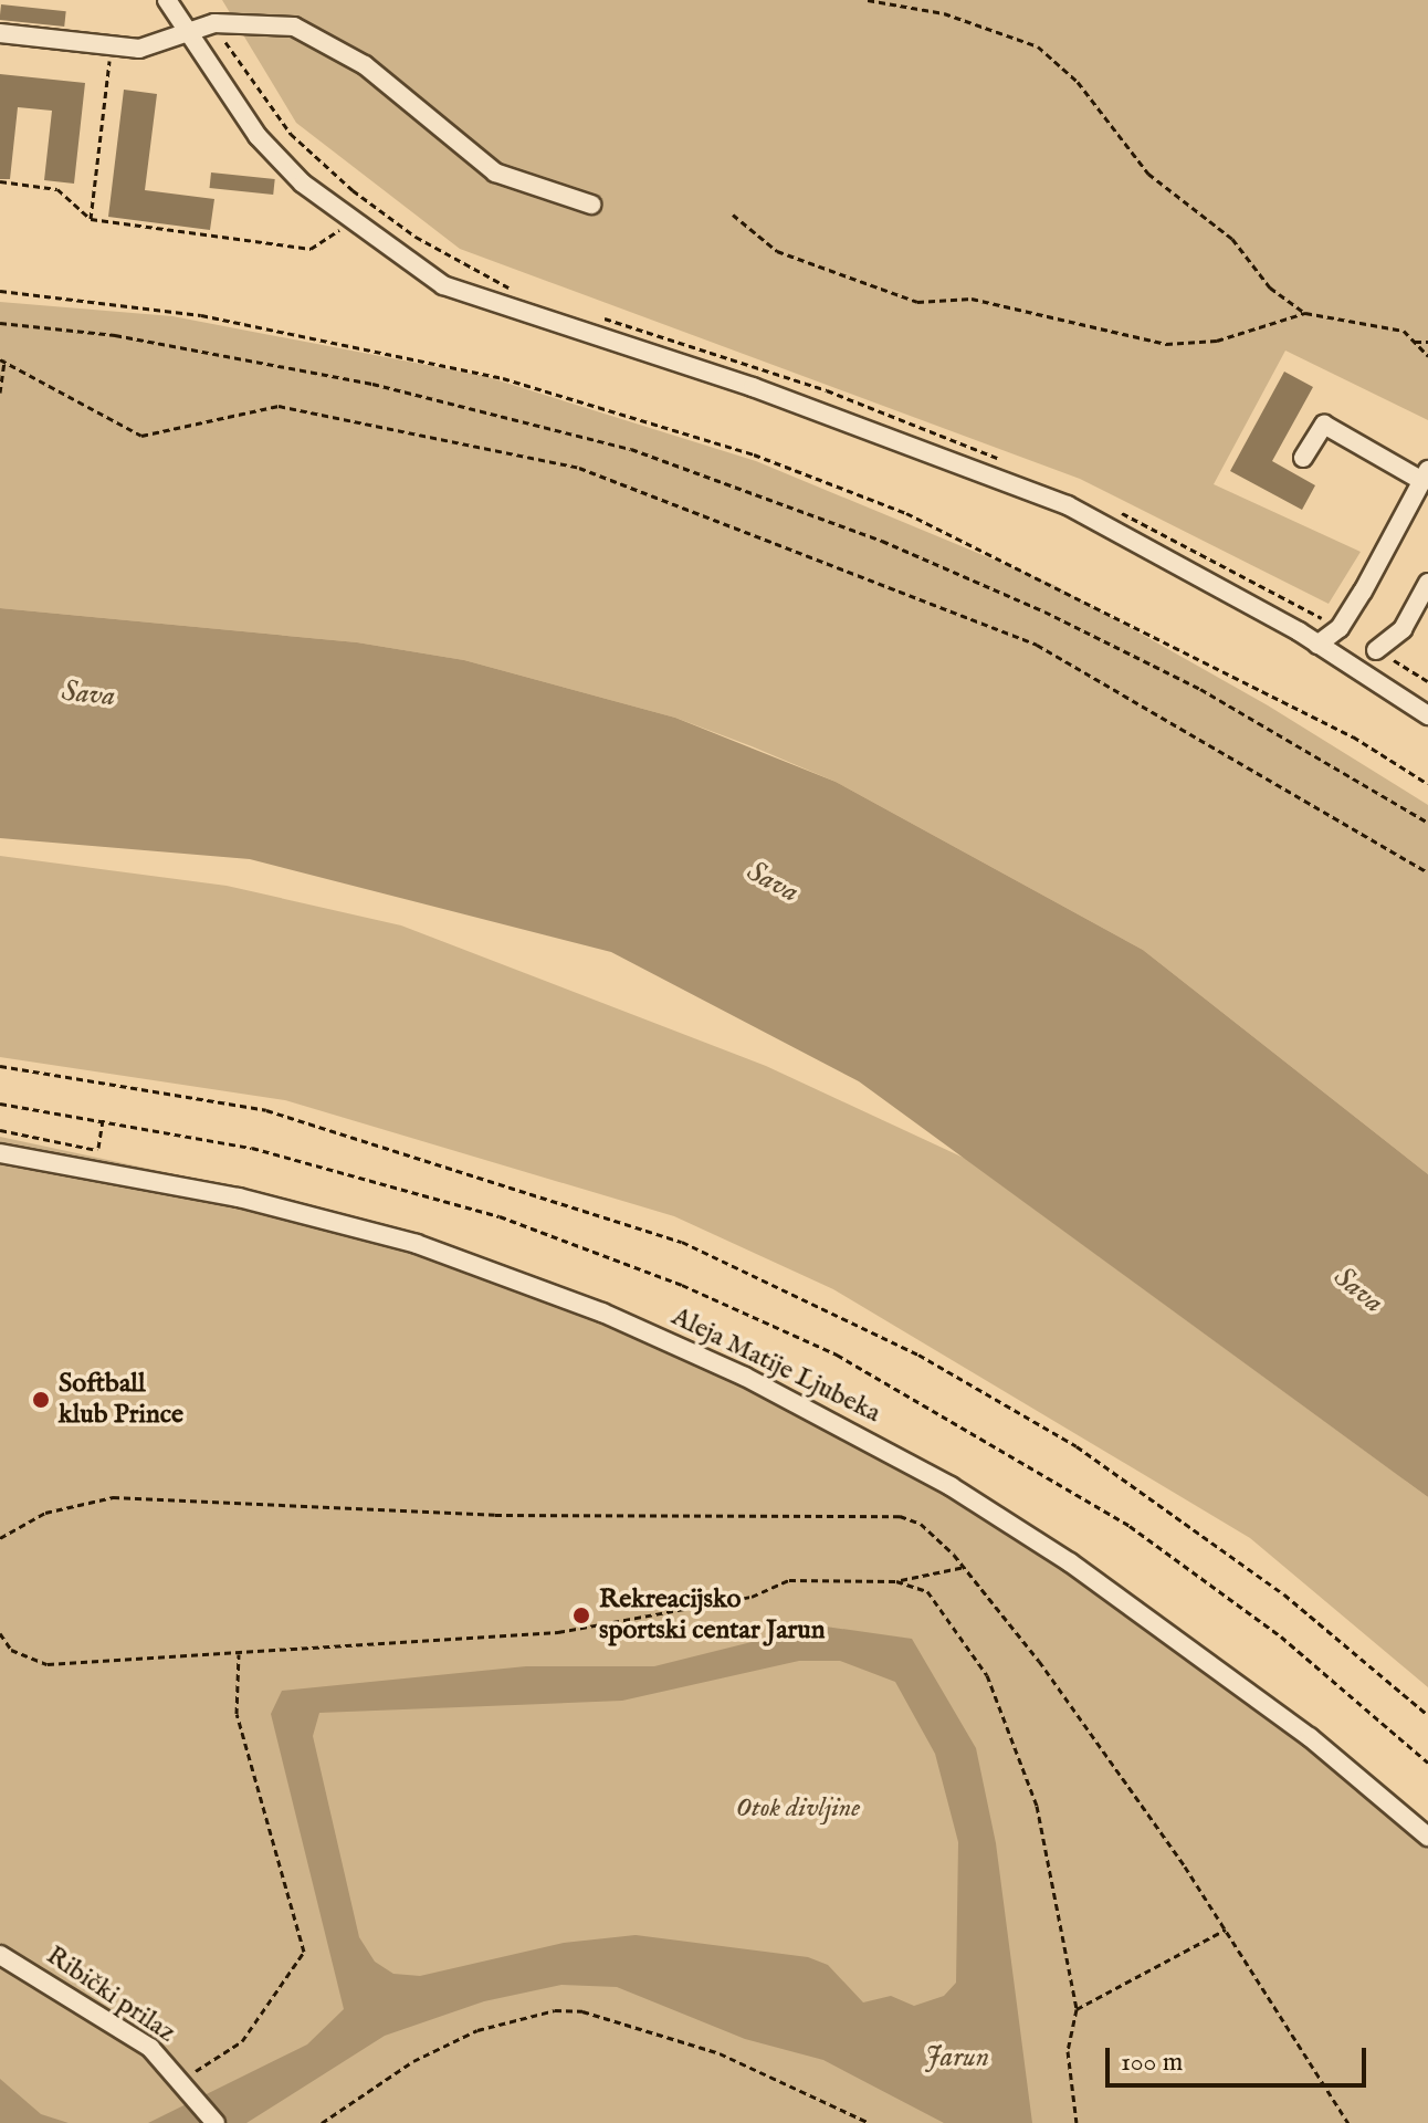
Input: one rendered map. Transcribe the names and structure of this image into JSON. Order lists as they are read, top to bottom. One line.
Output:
{"streets":{"street":["Aleja Matije Ljubeka","Ribički prilaz"]},"water":["Sava","Jarun"],"parks":["Otok divljine"],"places":["Softball klub Prince","Rekreacijsko sportski centar Jarun"],"scale_bar":"100 m"}
